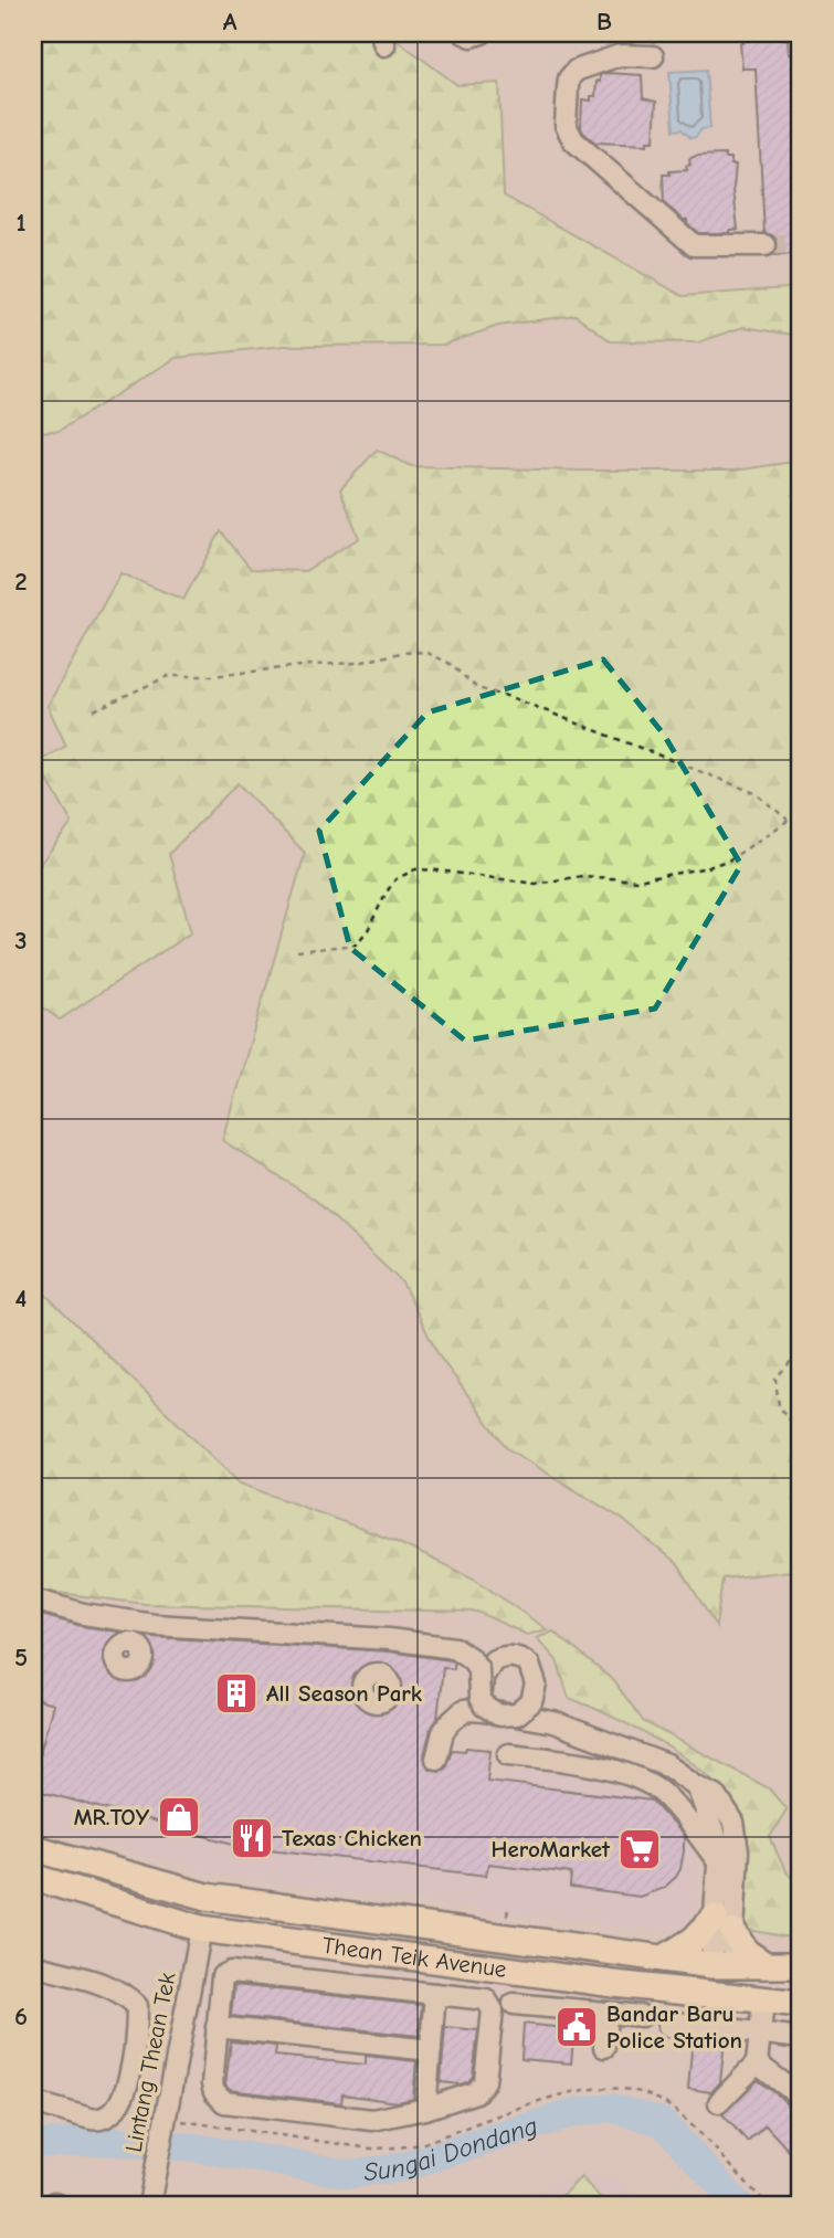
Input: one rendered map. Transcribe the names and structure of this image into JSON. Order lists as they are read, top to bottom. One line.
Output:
{"streets":{"main road":["Thean Teik Avenue"],"street":["Lintang Thean Tek"]},"crossings":[["Thean Teik Avenue","Lintang Thean Tek"]],"water":["Sungai Dondang"],"places":{"building":["All Season Park"],"shop":["MR.TOY"],"restaurant":["Texas Chicken"],"supermarket":["HeroMarket"],"public building":["Bandar Baru Police Station"]},"grid":{"columns":["A","B"],"rows":["1","2","3","4","5","6"]}}
